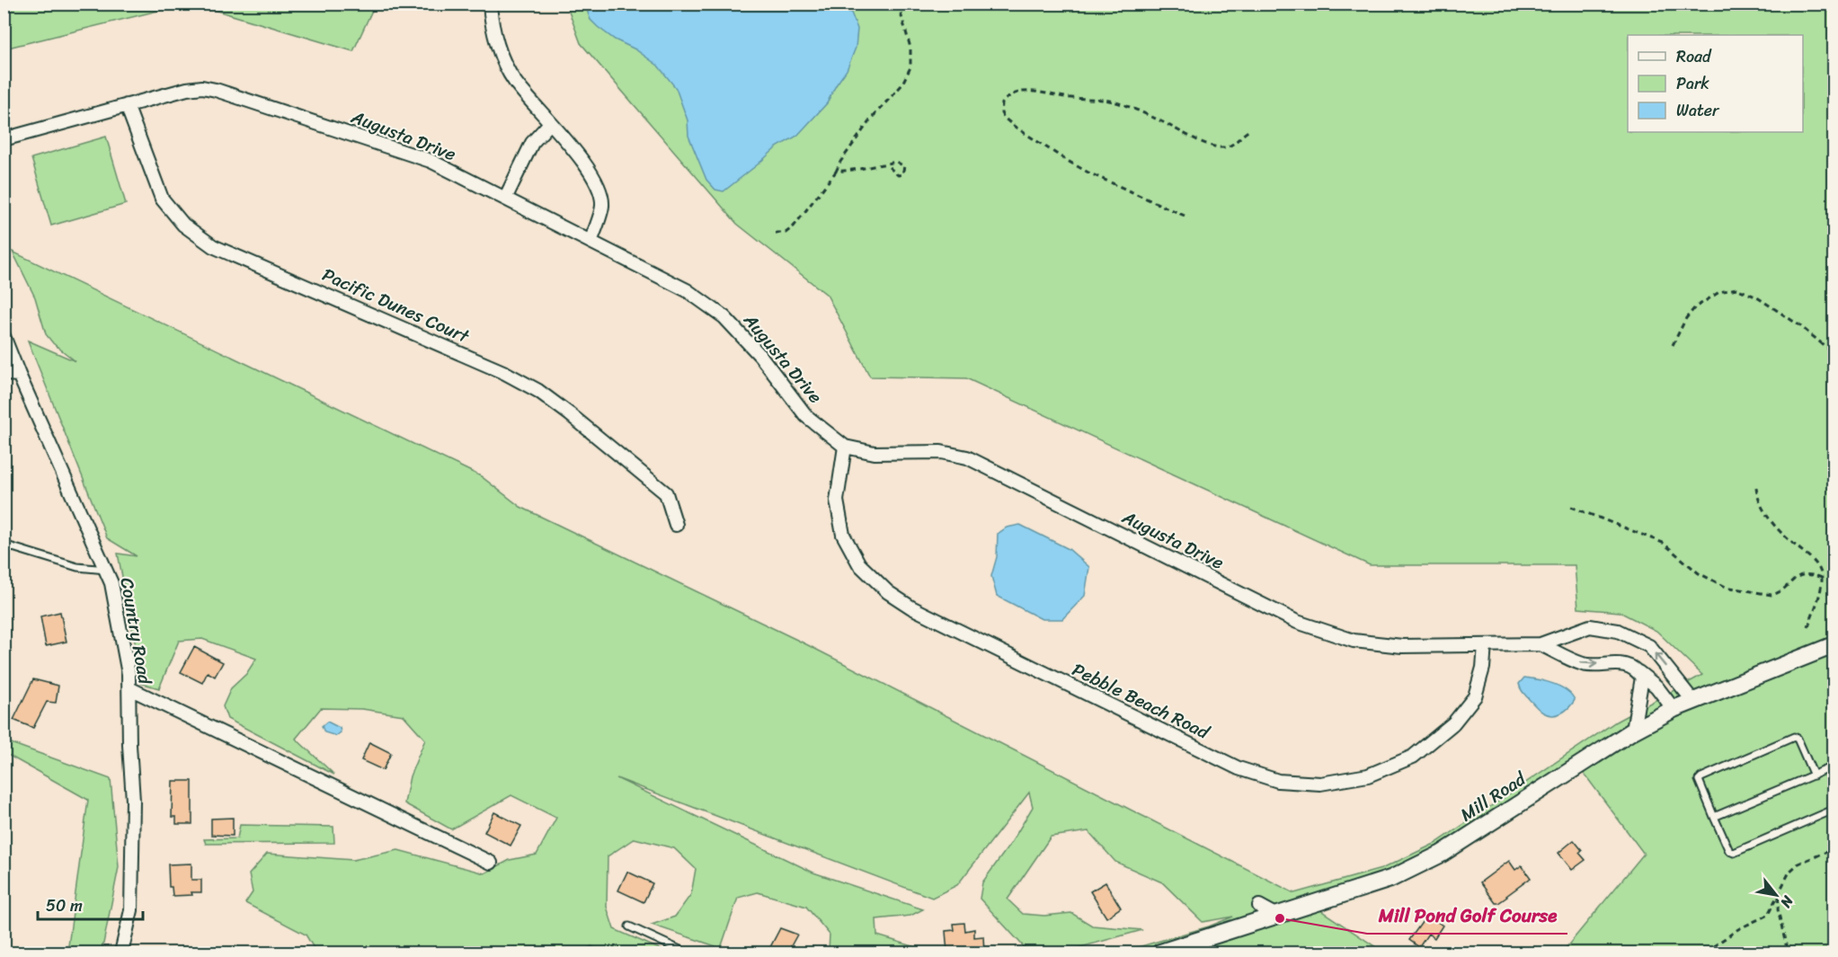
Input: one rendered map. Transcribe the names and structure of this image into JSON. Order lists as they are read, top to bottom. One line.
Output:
{"streets":{"main road":["Mill Road"],"street":["Augusta Drive","Pacific Dunes Court","Country Road","Pebble Beach Road"]},"crossings":[["Augusta Drive","Pacific Dunes Court"],["Augusta Drive","Pebble Beach Road"],["Augusta Drive","Mill Road"]],"places":["Mill Pond Golf Course"],"legend":["Road","Park","Water"],"scale_bar":"50 m","north":"bottom right"}
